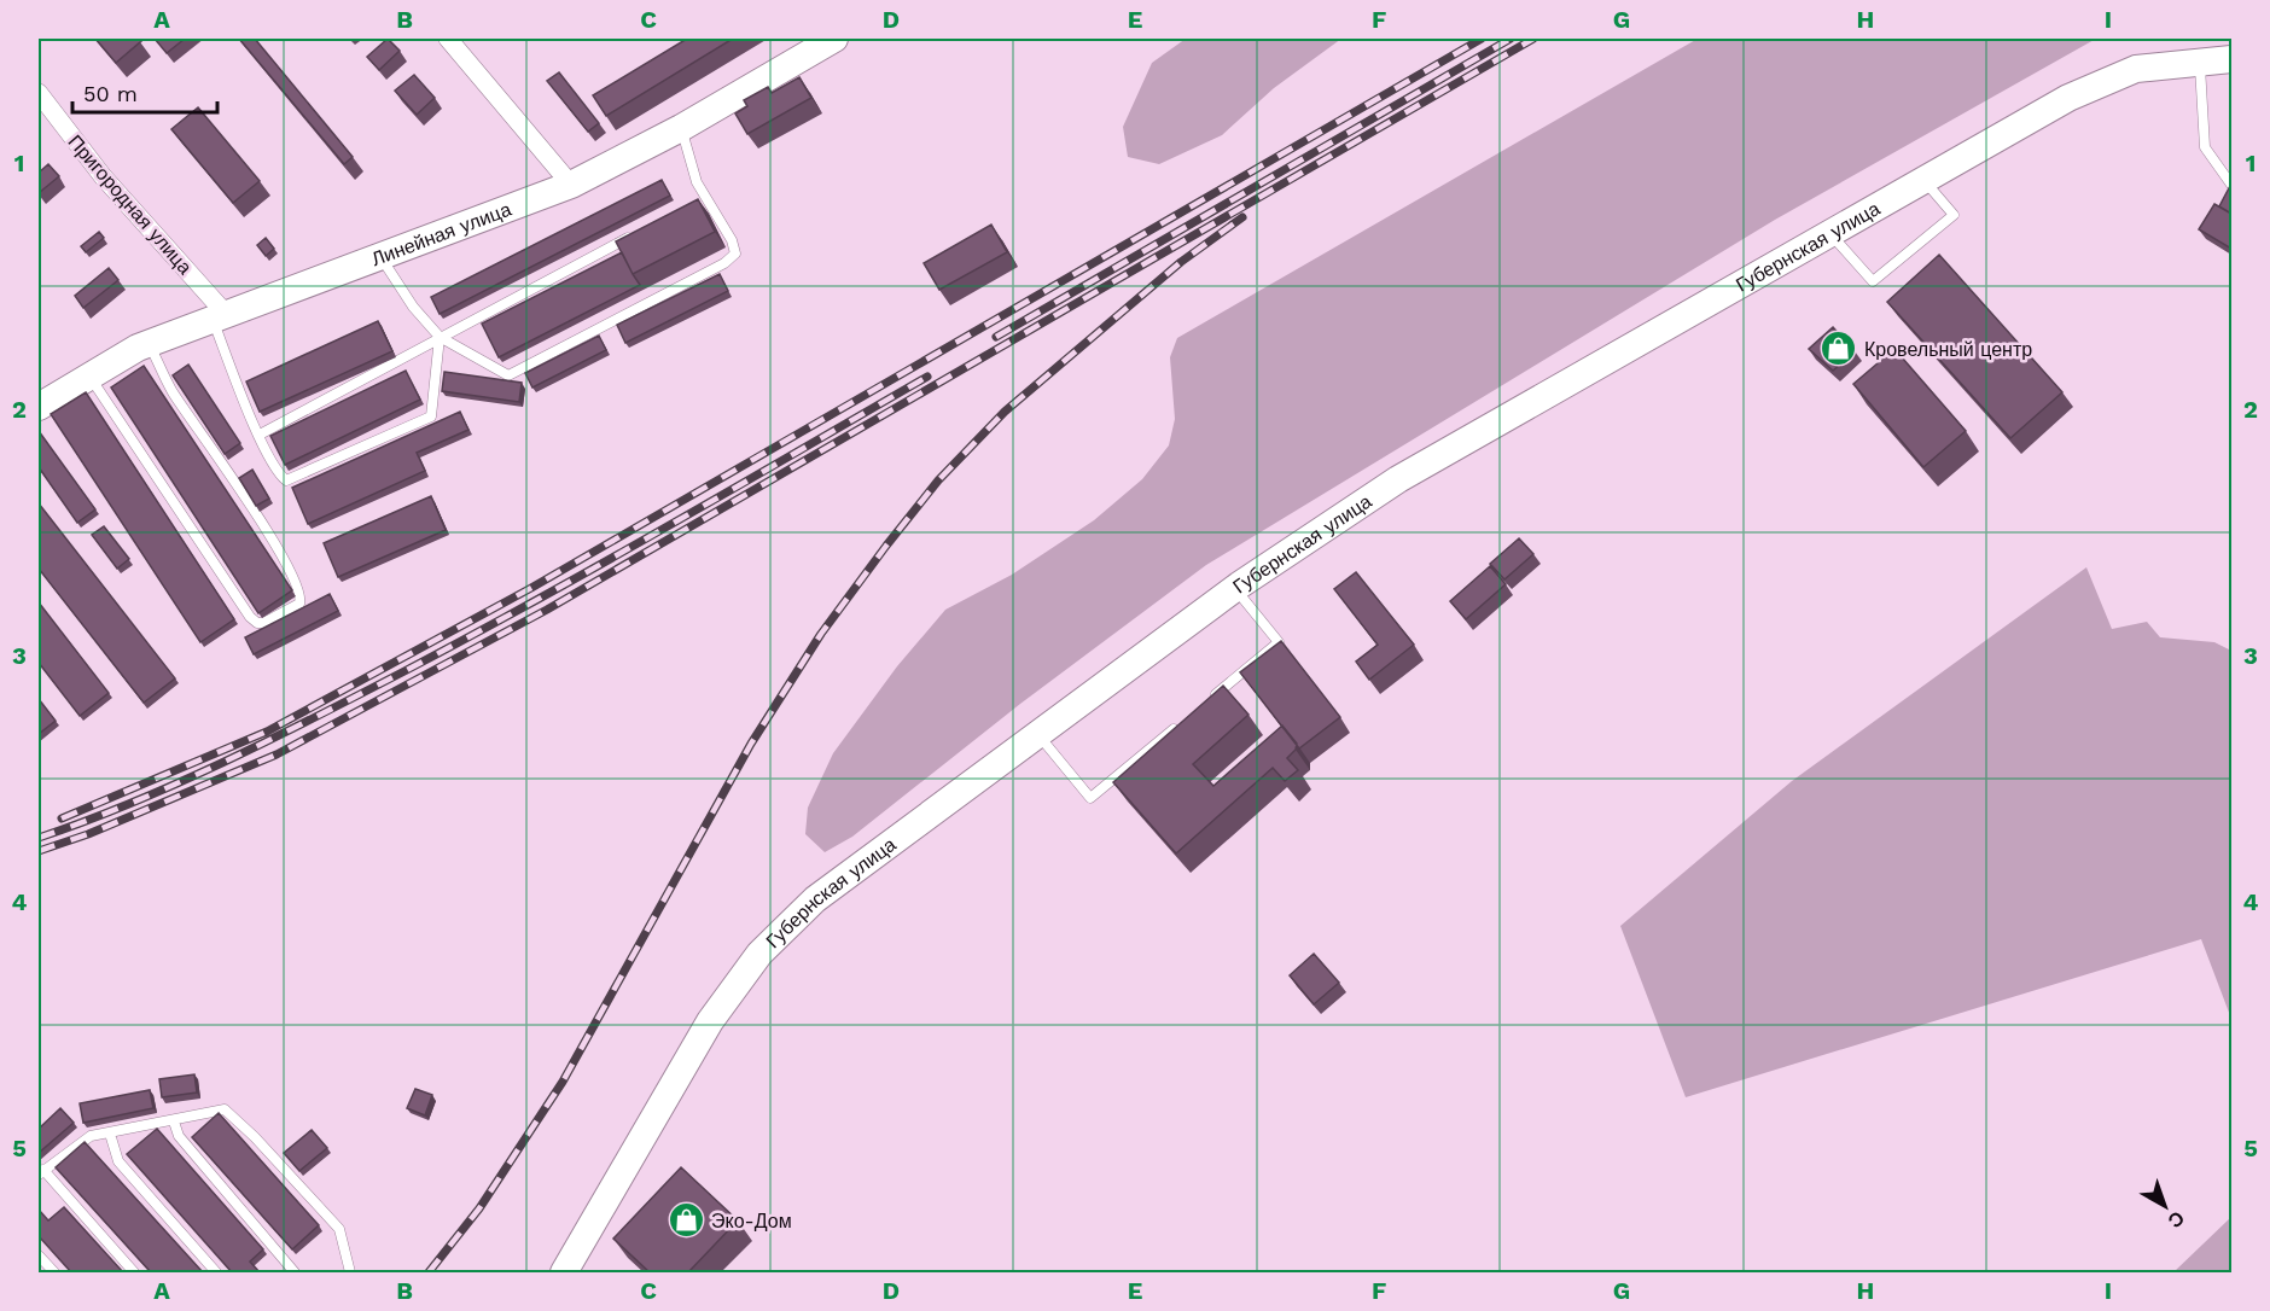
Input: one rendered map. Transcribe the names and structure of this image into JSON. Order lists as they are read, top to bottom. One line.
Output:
{"streets":{"main road":["Линейная улица","Губернская улица"],"street":["Пригородная улица"]},"crossings":[["Пригородная улица","Линейная улица"]],"places":{"shop":["Кровельный центр","Эко-Дом"]},"scale_bar":"50 m","north":"bottom right","grid":{"columns":["A","B","C","D","E","F","G","H","I"],"rows":["1","2","3","4","5"]}}
